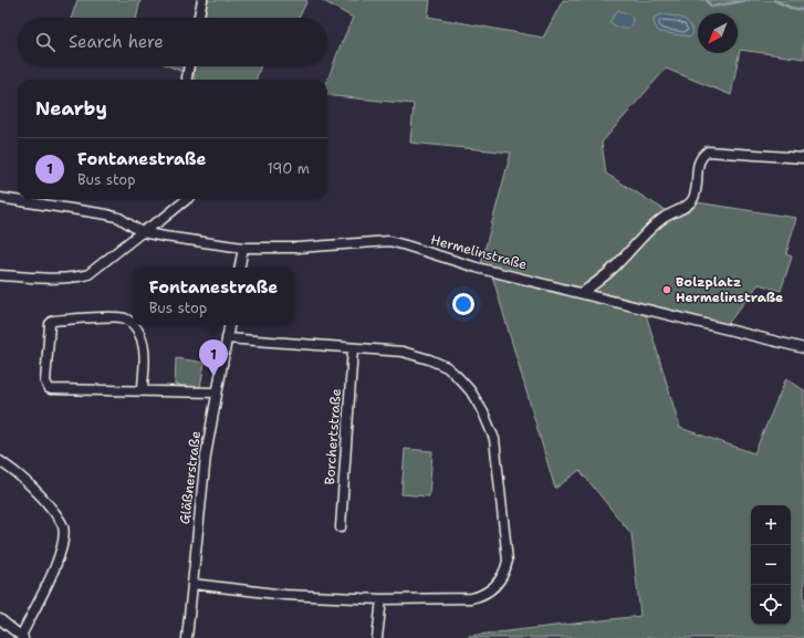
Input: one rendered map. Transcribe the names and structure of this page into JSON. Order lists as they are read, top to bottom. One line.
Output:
{"streets":{"street":["Hermelinstraße","Borchertstraße","Gläßnerstraße"]},"places":["Bolzplatz Hermelinstraße"],"north":"bottom left","page":{"search":"Search here","heading":"Nearby","list":[{"mark":"1","name":"Fontanestraße","note":"Bus stop","value":"190 m"}],"popup":["Fontanestraße","Bus stop"],"pins":"1","map_buttons":["+","−"]}}
